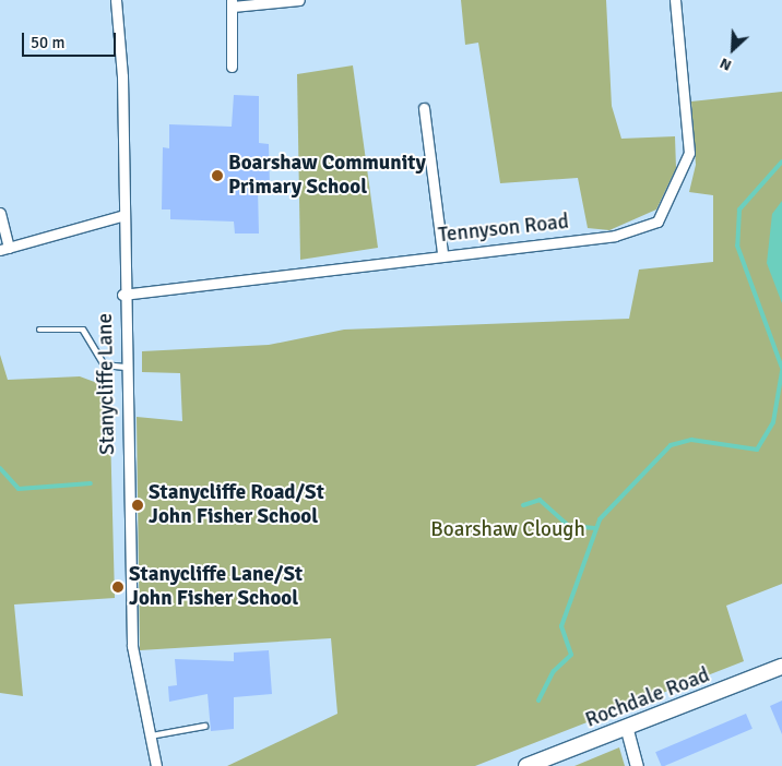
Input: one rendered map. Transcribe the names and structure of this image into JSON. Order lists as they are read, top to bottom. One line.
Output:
{"streets":{"main road":["Rochdale Road"],"street":["Tennyson Road","Stanycliffe Lane"]},"crossings":[["Tennyson Road","Stanycliffe Lane"]],"parks":["Boarshaw Clough"],"places":["Boarshaw Community Primary School","Stanycliffe Road/St John Fisher School","Stanycliffe Lane/St John Fisher School"],"scale_bar":"50 m","north":"bottom left"}
